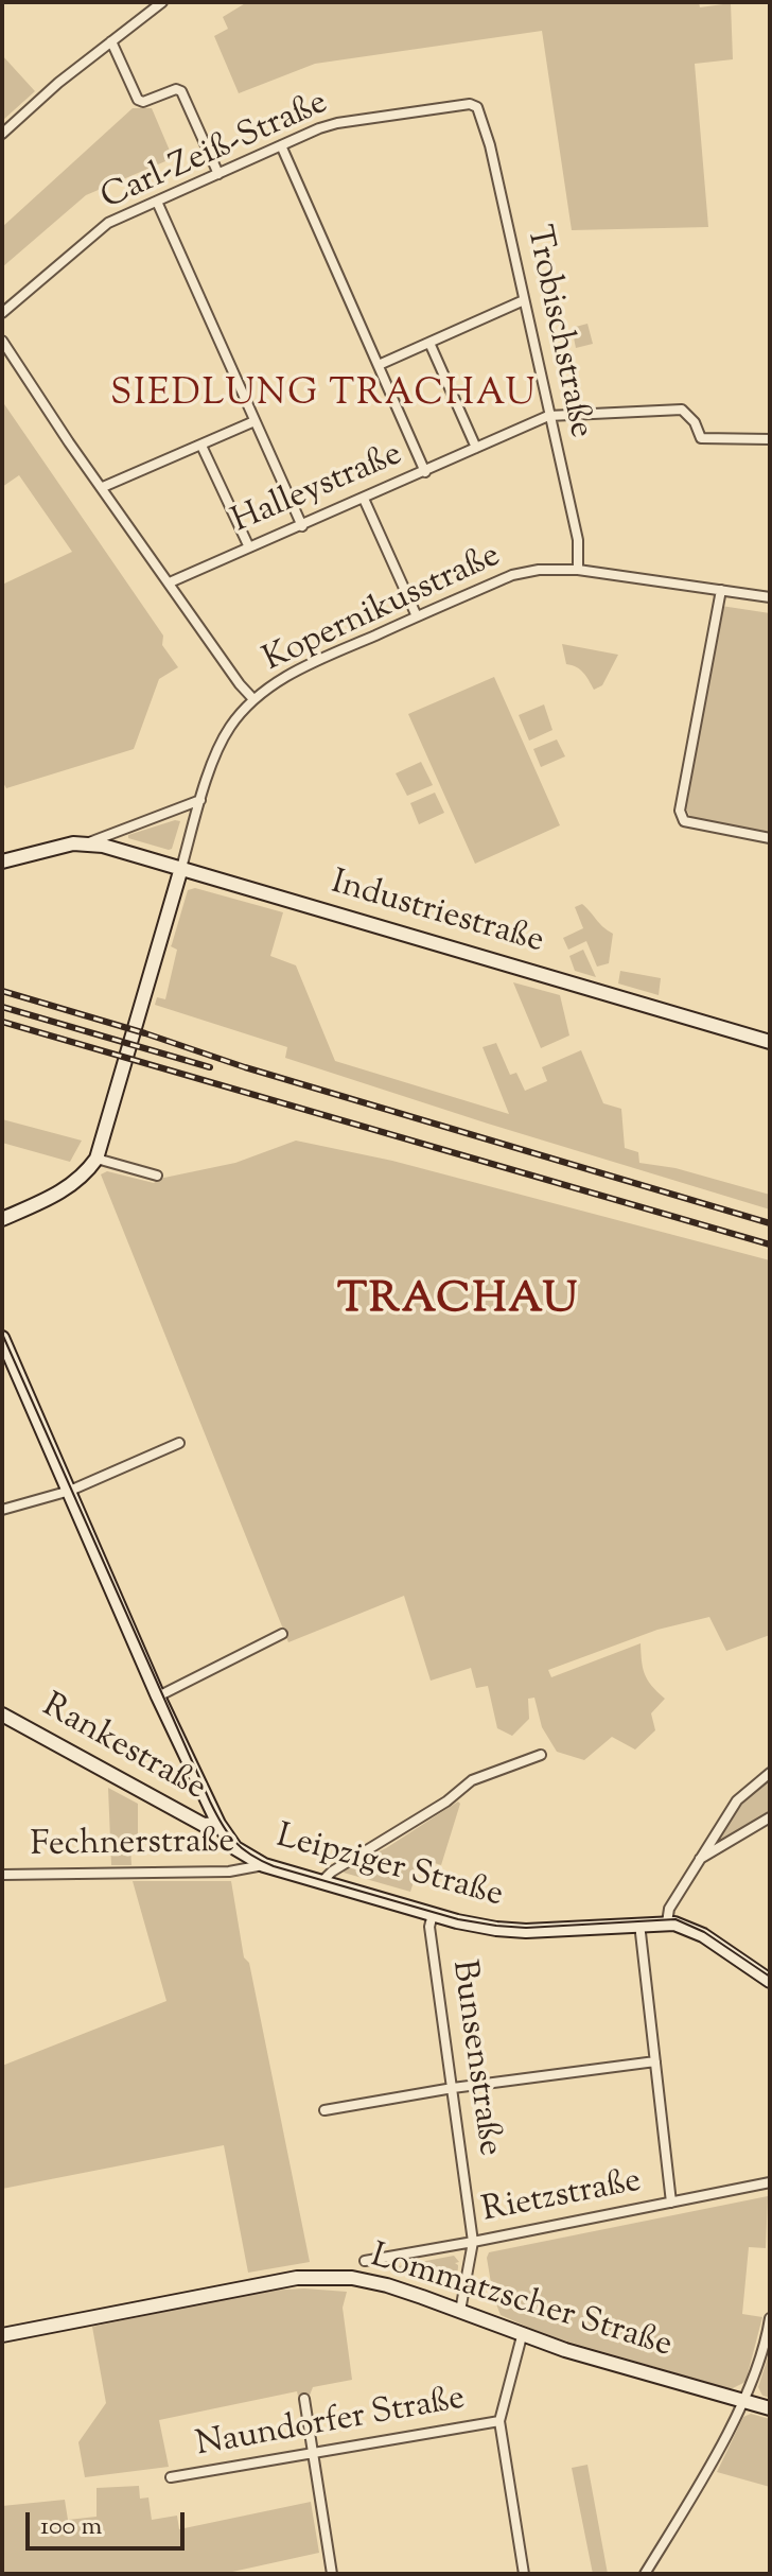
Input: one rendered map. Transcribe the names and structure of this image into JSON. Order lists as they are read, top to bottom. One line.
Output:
{"streets":{"main road":["Industriestraße","Rankestraße","Leipziger Straße","Lommatzscher Straße"],"street":["Carl-Zeiß-Straße","Trobischstraße","Halleystraße","Kopernikusstraße","Fechnerstraße","Bunsenstraße","Rietzstraße","Naundorfer Straße"]},"crossings":[["Carl-Zeiß-Straße","Trobischstraße"],["Trobischstraße","Halleystraße"],["Trobischstraße","Kopernikusstraße"],["Kopernikusstraße","Industriestraße"],["Rankestraße","Leipziger Straße"],["Fechnerstraße","Leipziger Straße"],["Leipziger Straße","Bunsenstraße"],["Bunsenstraße","Rietzstraße"],["Bunsenstraße","Lommatzscher Straße"]],"districts":["SIEDLUNG TRACHAU","TRACHAU"],"scale_bar":"100 m"}
